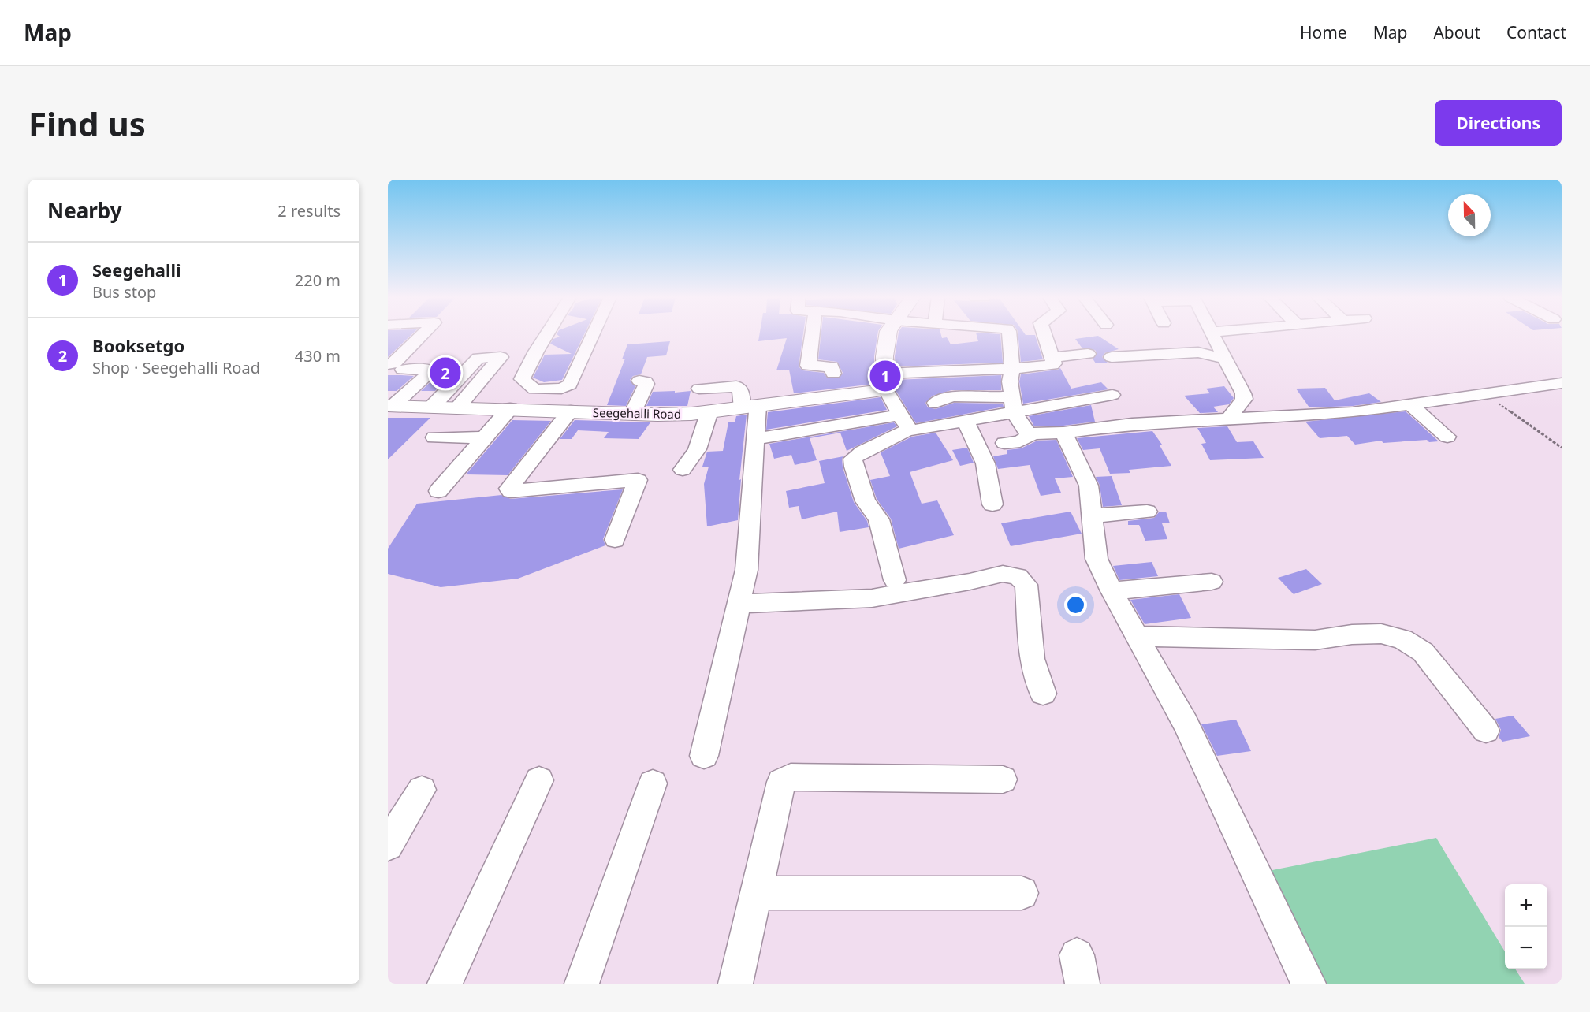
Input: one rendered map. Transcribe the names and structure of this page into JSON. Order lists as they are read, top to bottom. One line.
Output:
{"streets":{"main road":["Seegehalli Road"]},"north":"top","page":{"header":"Map","nav":["Home","Map","About","Contact"],"buttons":"Directions","title":"Find us","heading":["Nearby","2 results"],"list":[{"mark":"1","name":"Seegehalli","note":"Bus stop","value":"220 m"},{"mark":"2","name":"Booksetgo","note":"Shop · Seegehalli Road","value":"430 m"}],"pins":["2","1"],"map_buttons":["+","−"]}}
